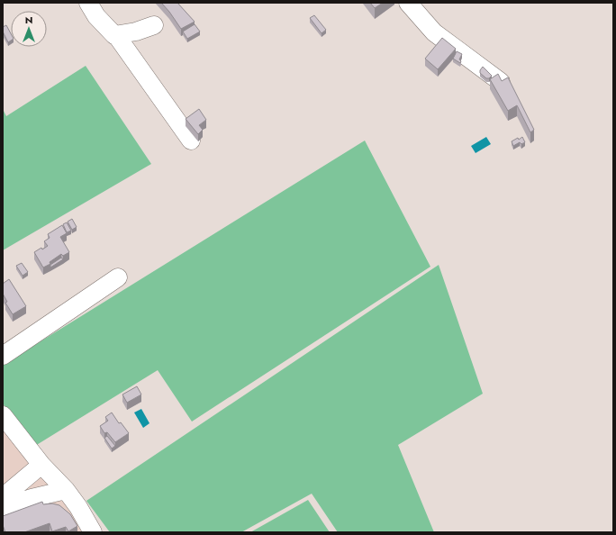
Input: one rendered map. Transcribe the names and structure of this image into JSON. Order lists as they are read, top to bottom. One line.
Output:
{"north":"top"}
